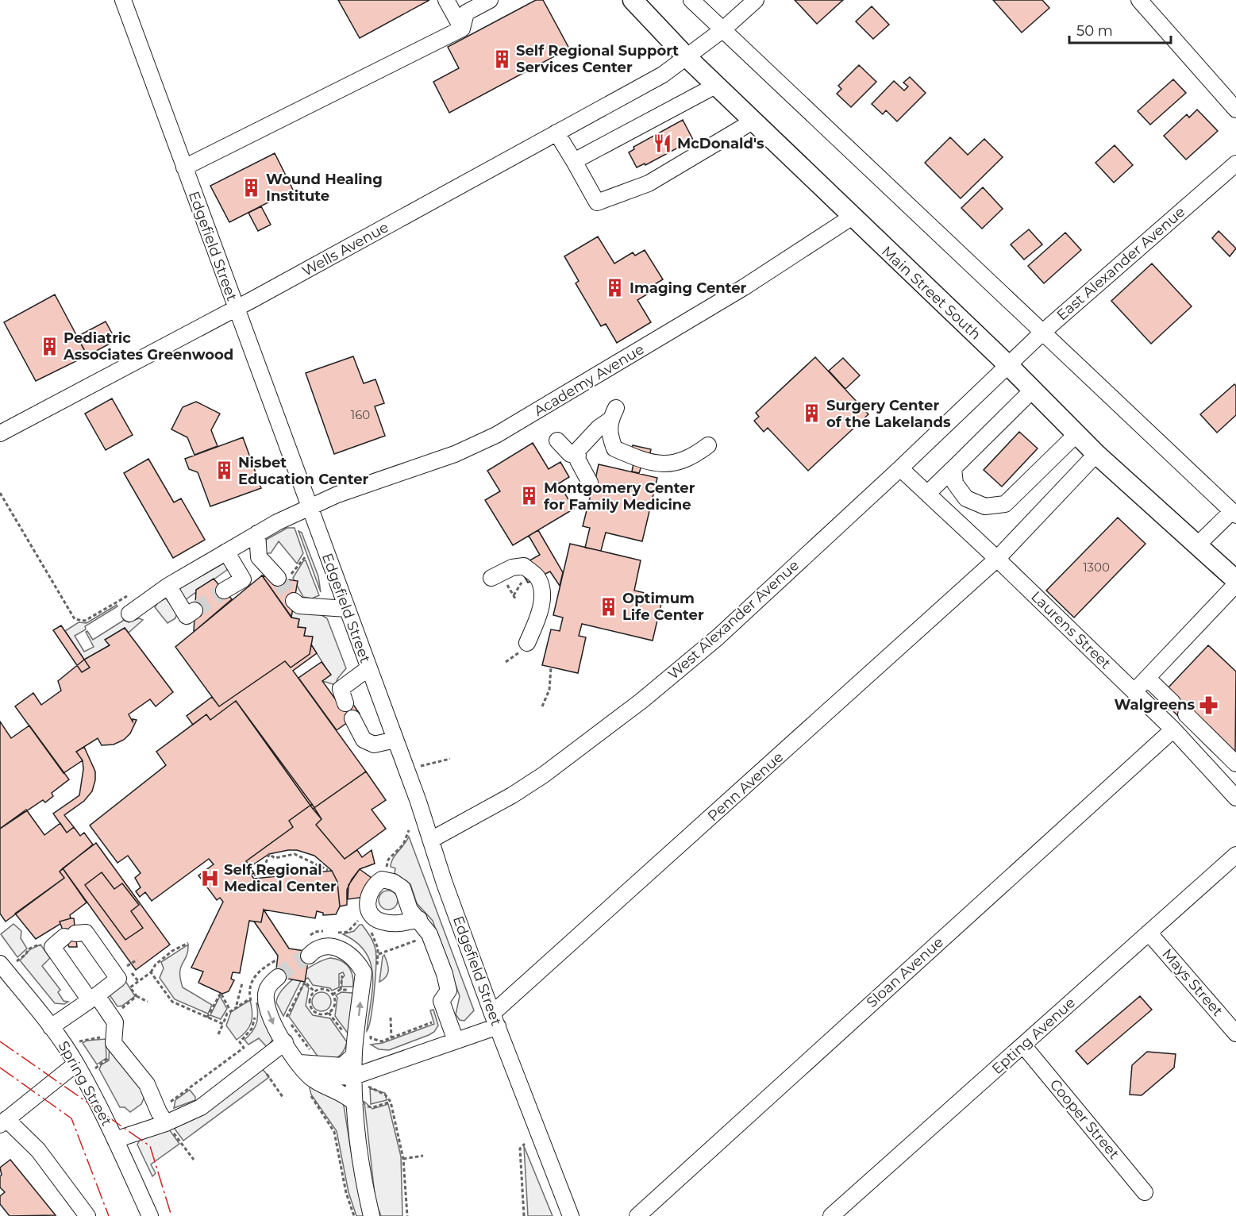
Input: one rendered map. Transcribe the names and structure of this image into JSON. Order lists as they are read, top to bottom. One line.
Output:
{"streets":{"main road":["Main Street South"],"street":["Edgefield Street","Wells Avenue","East Alexander Avenue","Academy Avenue","West Alexander Avenue","Laurens Street","Penn Avenue","Sloan Avenue","Mays Street","Epting Avenue","Spring Street","Cooper Street"]},"crossings":[["Edgefield Street","Wells Avenue"],["Edgefield Street","Academy Avenue"],["Edgefield Street","West Alexander Avenue"],["Edgefield Street","Penn Avenue"],["Wells Avenue","Main Street South"],["East Alexander Avenue","Main Street South"],["East Alexander Avenue","West Alexander Avenue"],["Main Street South","Academy Avenue"],["Main Street South","West Alexander Avenue"],["Main Street South","Penn Avenue"],["West Alexander Avenue","Laurens Street"],["Laurens Street","Penn Avenue"],["Laurens Street","Sloan Avenue"],["Mays Street","Epting Avenue"],["Epting Avenue","Cooper Street"]],"places":{"building":["Self Regional Support Services Center","Wound Healing Institute","Imaging Center","Pediatric Associates Greenwood","Surgery Center of the Lakelands","Nisbet Education Center","Montgomery Center for Family Medicine","Optimum Life Center"],"restaurant":["McDonald's"],"pharmacy":["Walgreens"],"hospital":["Self Regional Medical Center"]},"house_numbers":["160","1300"],"scale_bar":"50 m"}
